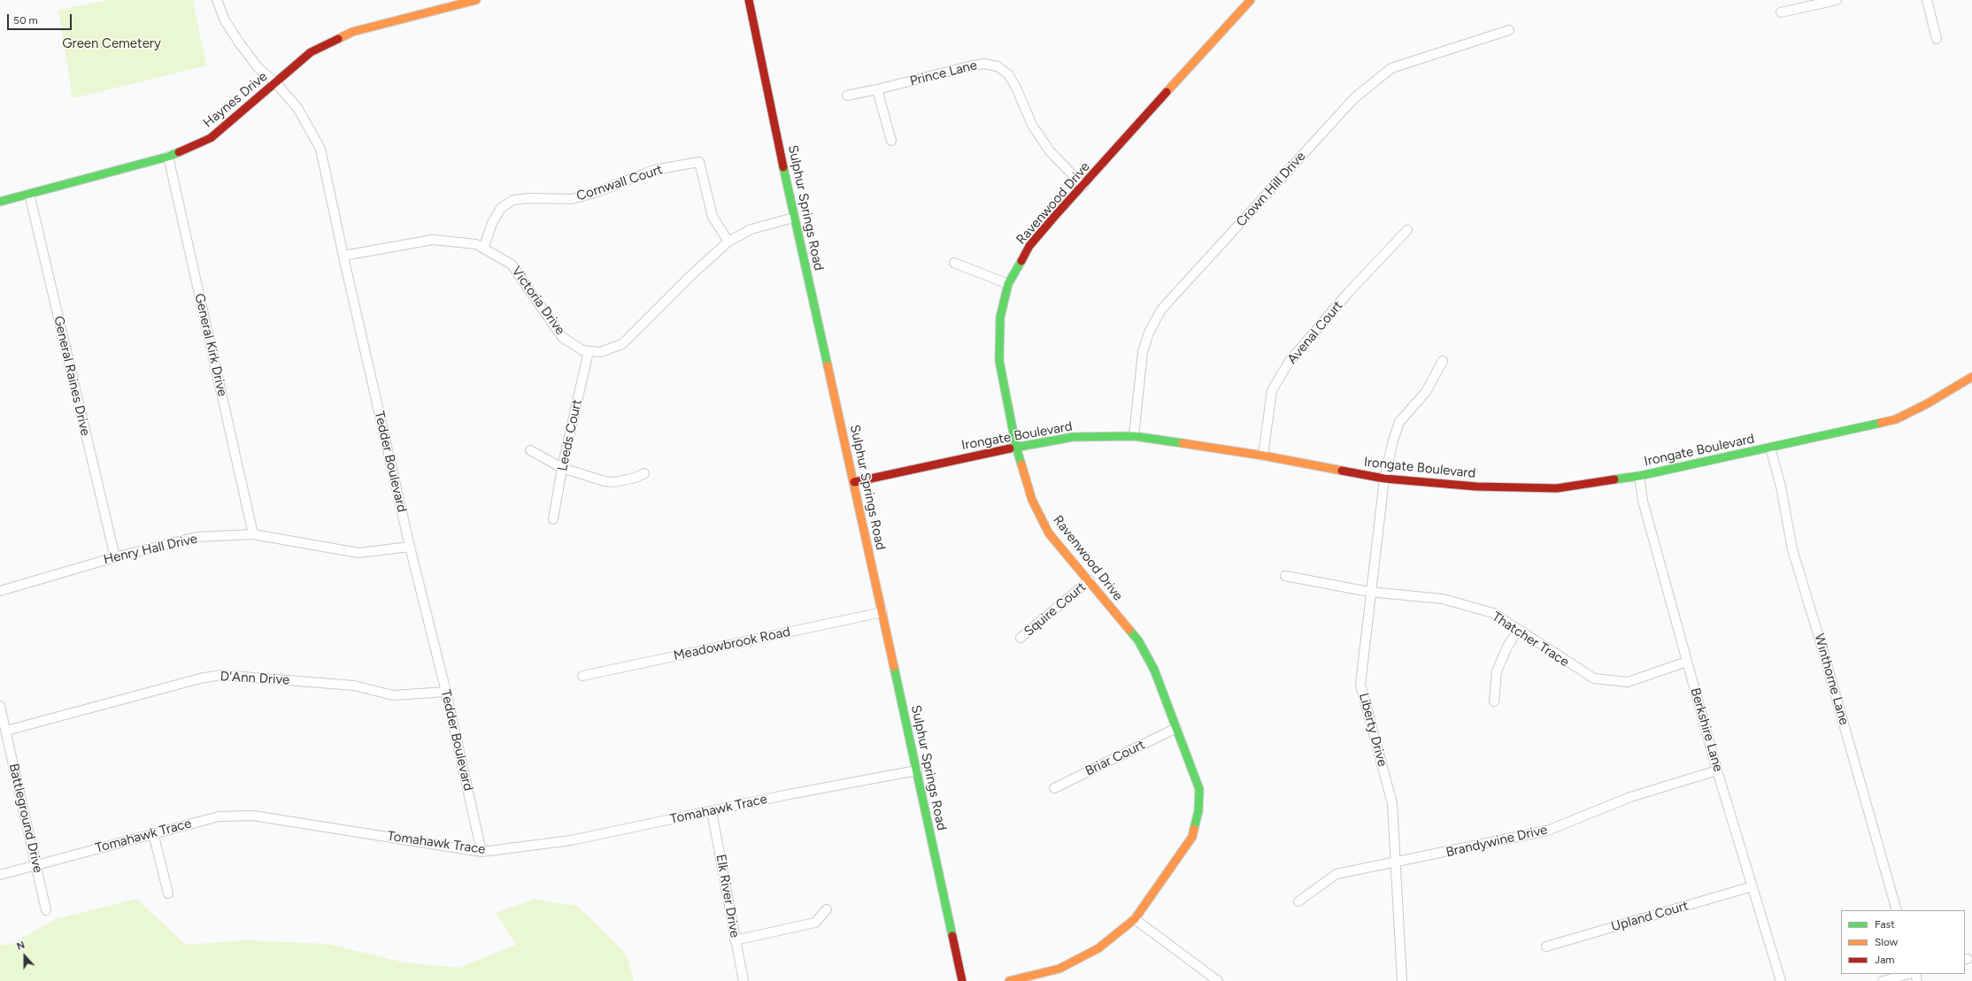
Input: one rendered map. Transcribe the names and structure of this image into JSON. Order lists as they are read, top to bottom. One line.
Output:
{"streets":{"street":["Prince Lane","Haynes Drive","Cornwall Court","Crown Hill Drive","Ravenwood Drive","Sulphur Springs Road","Victoria Drive","Avenal Court","General Kirk Drive","General Raines Drive","Leeds Court","Irongate Boulevard","Tedder Boulevard","Henry Hall Drive","Squire Court","Thatcher Trace","Meadowbrook Road","D'Ann Drive","Winthorne Lane","Liberty Drive","Berkshire Lane","Briar Court","Tomahawk Trace","Battleground Drive","Brandywine Drive","Elk River Drive","Upland Court"]},"crossings":[["Prince Lane","Ravenwood Drive"],["Haynes Drive","General Kirk Drive"],["Haynes Drive","General Raines Drive"],["Haynes Drive","Tedder Boulevard"],["Cornwall Court","Victoria Drive"],["Crown Hill Drive","Irongate Boulevard"],["Ravenwood Drive","Irongate Boulevard"],["Ravenwood Drive","Squire Court"],["Ravenwood Drive","Briar Court"],["Sulphur Springs Road","Victoria Drive"],["Sulphur Springs Road","Irongate Boulevard"],["Sulphur Springs Road","Meadowbrook Road"],["Sulphur Springs Road","Tomahawk Trace"],["Victoria Drive","Leeds Court"],["Victoria Drive","Tedder Boulevard"],["Avenal Court","Irongate Boulevard"],["General Kirk Drive","Henry Hall Drive"],["General Raines Drive","Henry Hall Drive"],["Irongate Boulevard","Winthorne Lane"],["Irongate Boulevard","Liberty Drive"],["Irongate Boulevard","Berkshire Lane"],["Tedder Boulevard","Henry Hall Drive"],["Tedder Boulevard","D'Ann Drive"],["Tedder Boulevard","Tomahawk Trace"],["Thatcher Trace","Liberty Drive"],["Thatcher Trace","Berkshire Lane"],["D'Ann Drive","Battleground Drive"],["Liberty Drive","Brandywine Drive"],["Berkshire Lane","Brandywine Drive"],["Berkshire Lane","Upland Court"],["Tomahawk Trace","Battleground Drive"],["Tomahawk Trace","Elk River Drive"]],"parks":["Green Cemetery"],"legend":["Fast","Slow","Jam"],"scale_bar":"50 m","north":"top"}
